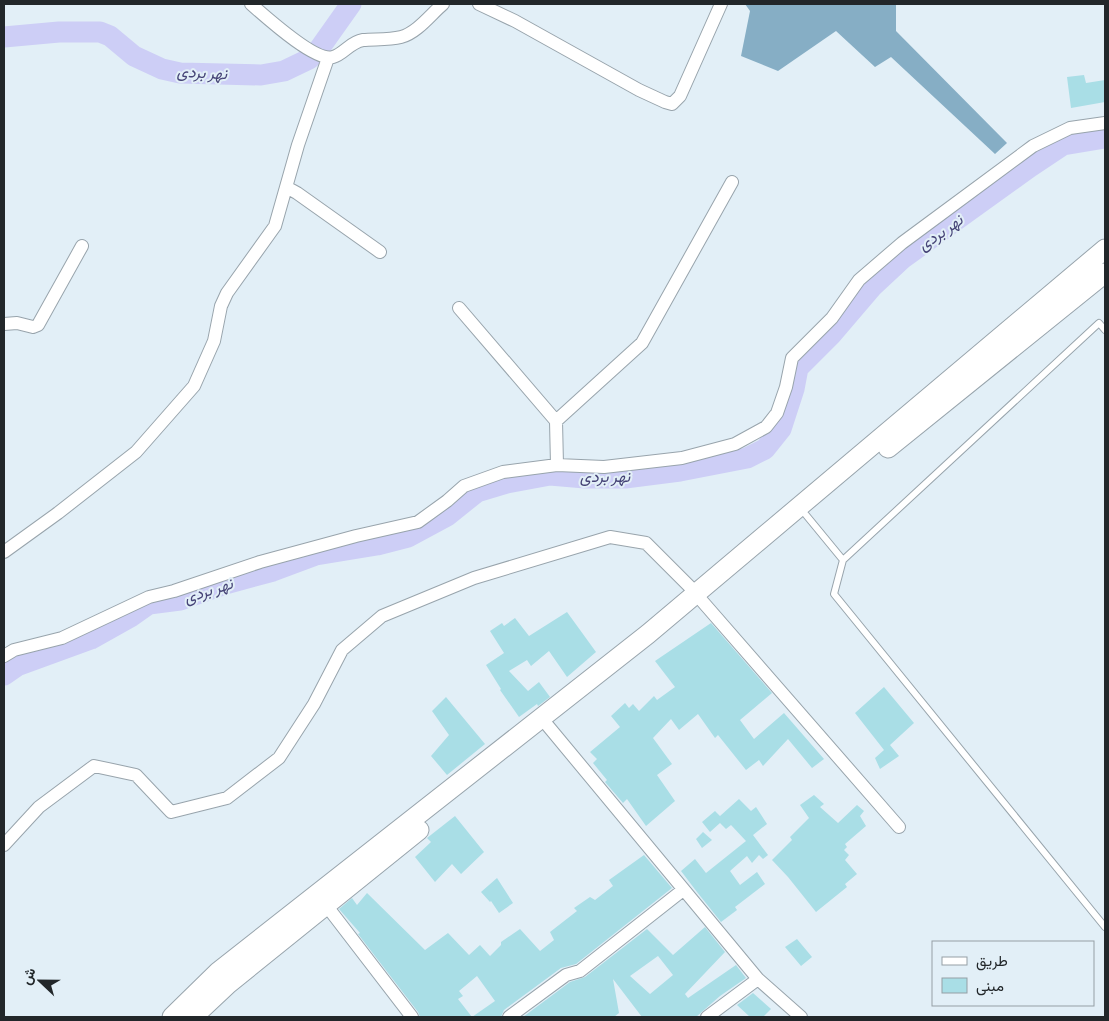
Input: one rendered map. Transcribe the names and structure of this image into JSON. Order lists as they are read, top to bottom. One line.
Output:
{"water":["نهر بردى"],"legend":["طريق","مبنى"],"north":"left"}
